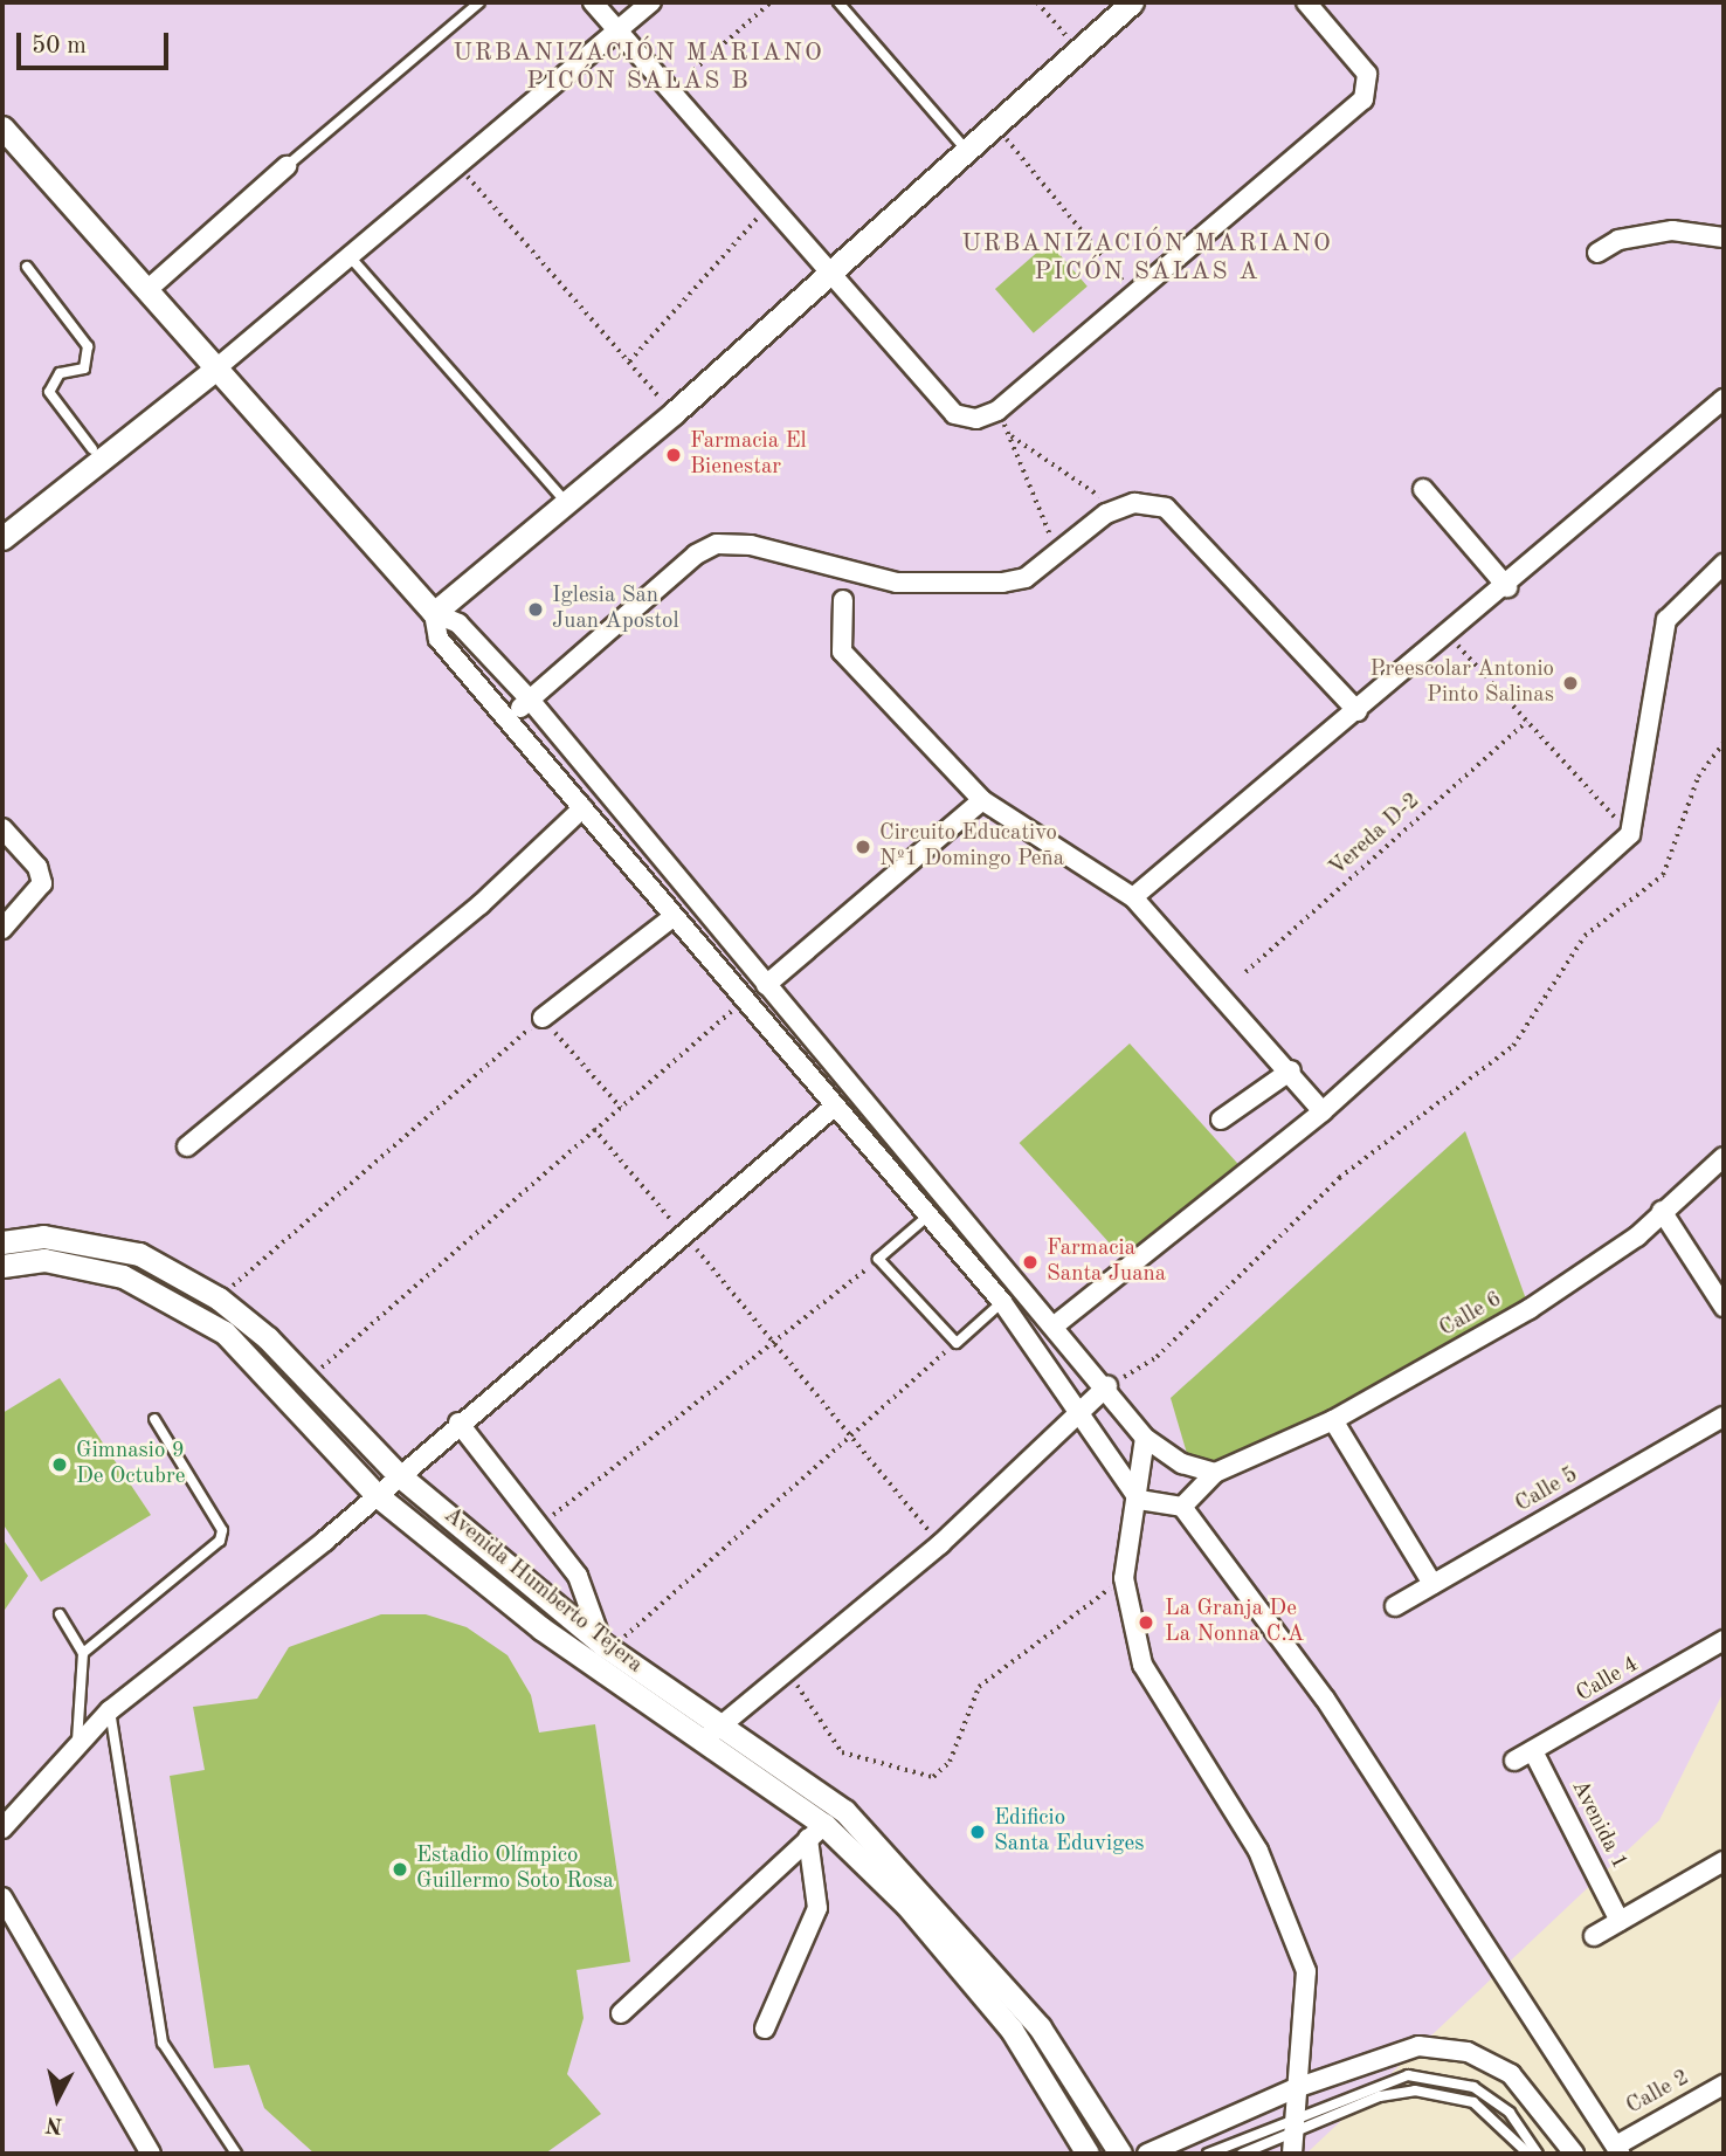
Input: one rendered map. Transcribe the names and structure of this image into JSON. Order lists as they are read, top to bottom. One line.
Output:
{"streets":{"street":["Calle 6","Calle 5","Avenida Humberto Tejera","Calle 4","Avenida 1","Calle 2"],"path":["Vereda D-2"]},"crossings":[["Calle 4","Avenida 1"]],"districts":["URBANIZACIÓN MARIANO PICÓN SALAS B","URBANIZACIÓN MARIANO PICÓN SALAS A"],"places":["Farmacia El Bienestar","Iglesia San Juan Apostol","Preescolar Antonio Pinto Salinas","Circuito Educativo Nº1 Domingo Peña","Farmacia Santa Juana","Gimnasio 9 De Octubre","La Granja De La Nonna C.A","Edificio Santa Eduviges","Estadio Olímpico Guillermo Soto Rosa"],"scale_bar":"50 m","north":"bottom"}
